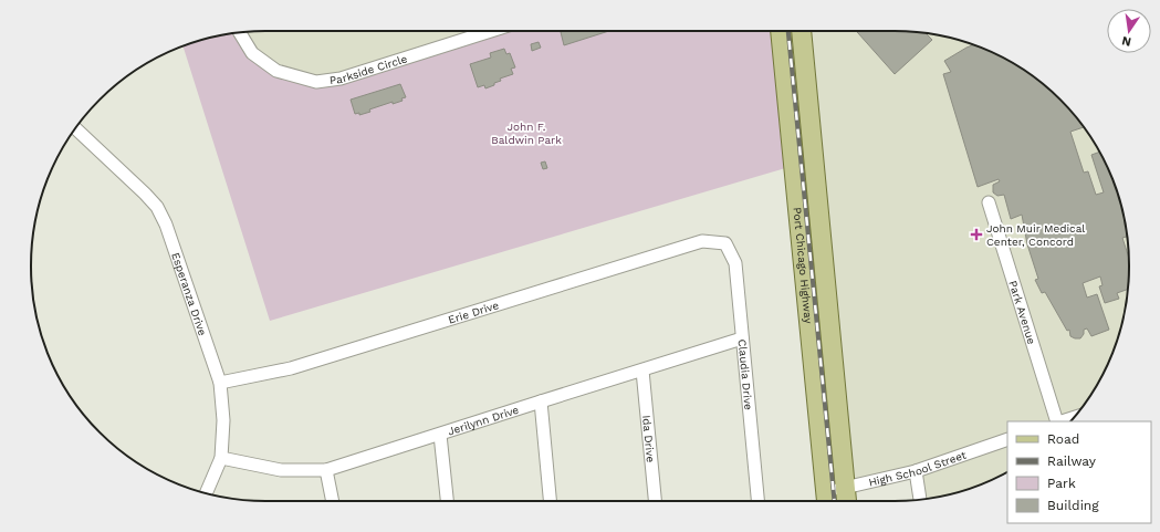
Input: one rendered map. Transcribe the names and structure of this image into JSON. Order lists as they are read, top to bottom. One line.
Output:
{"streets":{"main road":["Port Chicago Highway"],"street":["Parkside Circle","Esperanza Drive","Erie Drive","Park Avenue","Claudia Drive","Jerilynn Drive","Ida Drive","High School Street"]},"crossings":[["Port Chicago Highway","High School Street"],["Esperanza Drive","Erie Drive"],["Esperanza Drive","Jerilynn Drive"],["Erie Drive","Claudia Drive"],["Claudia Drive","Jerilynn Drive"],["Jerilynn Drive","Ida Drive"]],"parks":["John F. Baldwin Park"],"places":{"health":["John Muir Medical Center, Concord"]},"legend":["Road","Railway","Park","Building"],"north":"bottom"}
